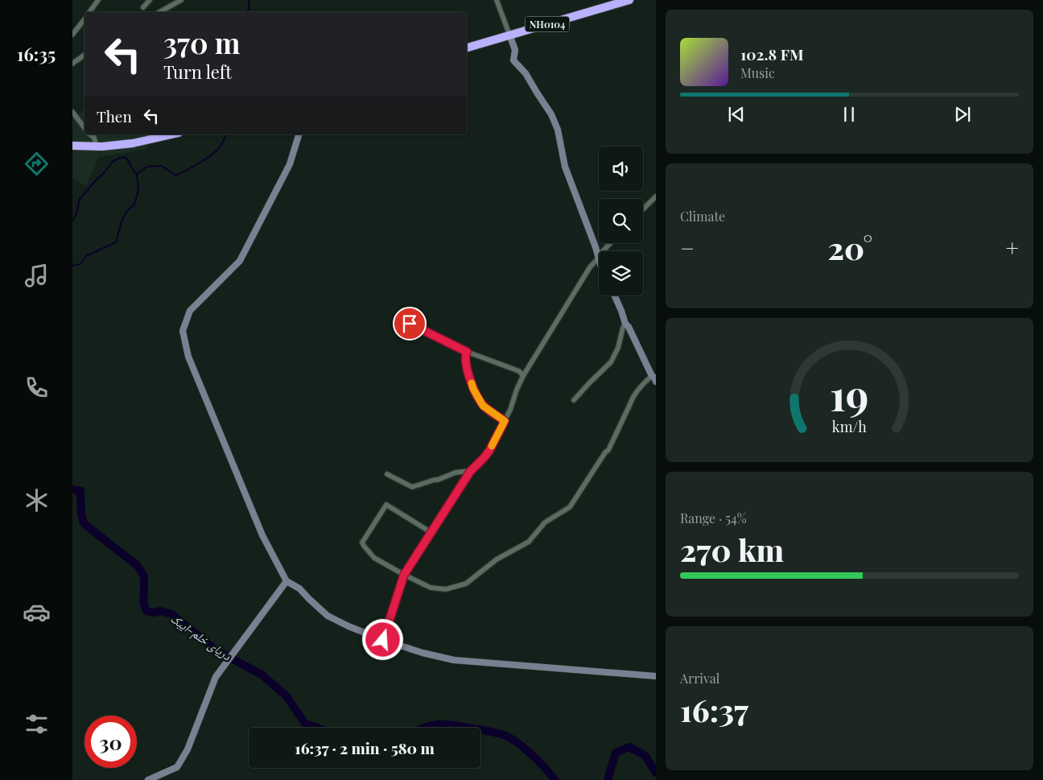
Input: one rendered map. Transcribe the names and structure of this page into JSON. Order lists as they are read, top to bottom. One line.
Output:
{"streets":{"highway":["NH0104"]},"water":["دریای خلم-ایبک"],"page":{"tabs":"16:35","turn":["370 m","Turn left"],"song":["102.8 FM","Music"],"then":"Then","tile":["Climate",["Range · 54%","270 km"],["Arrival","16:37"]],"heat":["−","20°","+"],"limit":"30","trip":"16:37 · 2 min · 580 m","gauge":["19","km/h"]}}
